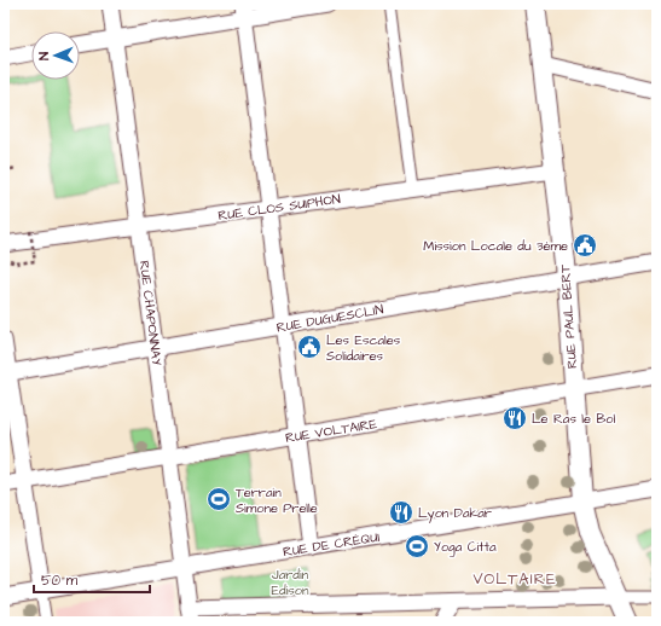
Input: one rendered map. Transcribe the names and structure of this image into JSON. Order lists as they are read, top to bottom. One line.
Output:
{"streets":{"street":["RUE CLOS SUIPHON","RUE CHAPONNAY","RUE PAUL BERT","RUE DUGUESCLIN","RUE VOLTAIRE","RUE DE CRÉQUI"]},"crossings":[["RUE CLOS SUIPHON","RUE CHAPONNAY"],["RUE CLOS SUIPHON","RUE PAUL BERT"],["RUE CHAPONNAY","RUE DUGUESCLIN"],["RUE CHAPONNAY","RUE VOLTAIRE"],["RUE CHAPONNAY","RUE DE CRÉQUI"],["RUE PAUL BERT","RUE DUGUESCLIN"],["RUE PAUL BERT","RUE VOLTAIRE"],["RUE PAUL BERT","RUE DE CRÉQUI"]],"districts":["VOLTAIRE"],"parks":["Jardin Edison"],"places":{"public building":["Mission Locale du 3ème","Les Escales Solidaires"],"restaurant":["Le Ras le Bol","Lyon Dakar"],"sports":["Terrain Simone Prelle","Yoga Citta"]},"scale_bar":"50 m","north":"left"}
